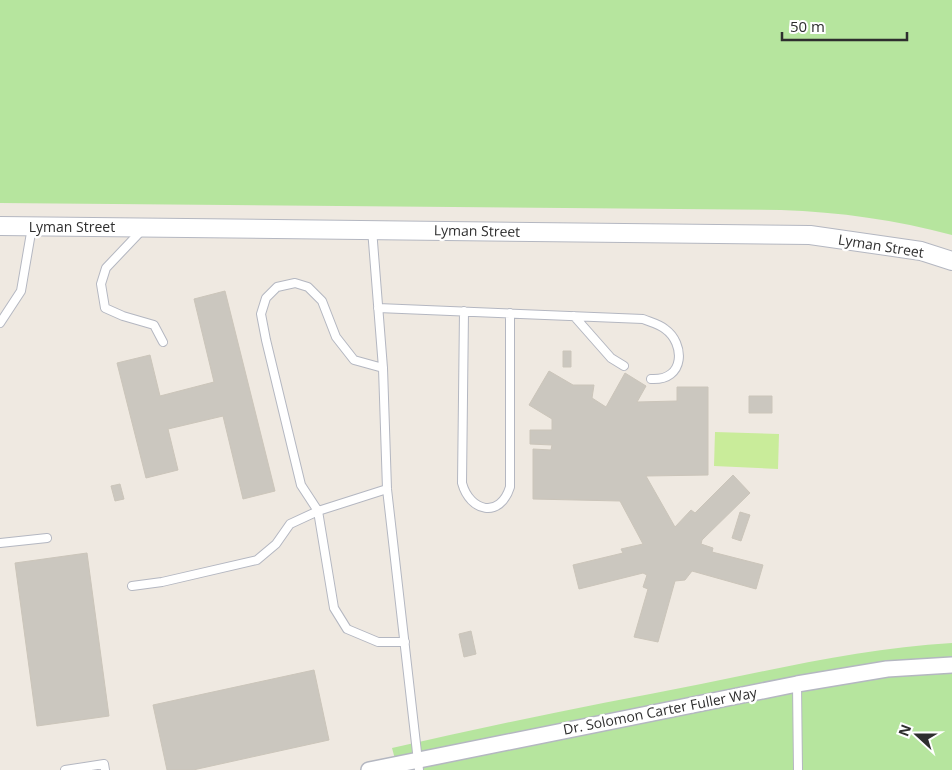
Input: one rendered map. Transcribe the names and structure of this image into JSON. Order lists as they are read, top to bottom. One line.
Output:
{"streets":{"street":["Lyman Street","Dr. Solomon Carter Fuller Way"]},"scale_bar":"50 m","north":"left"}
